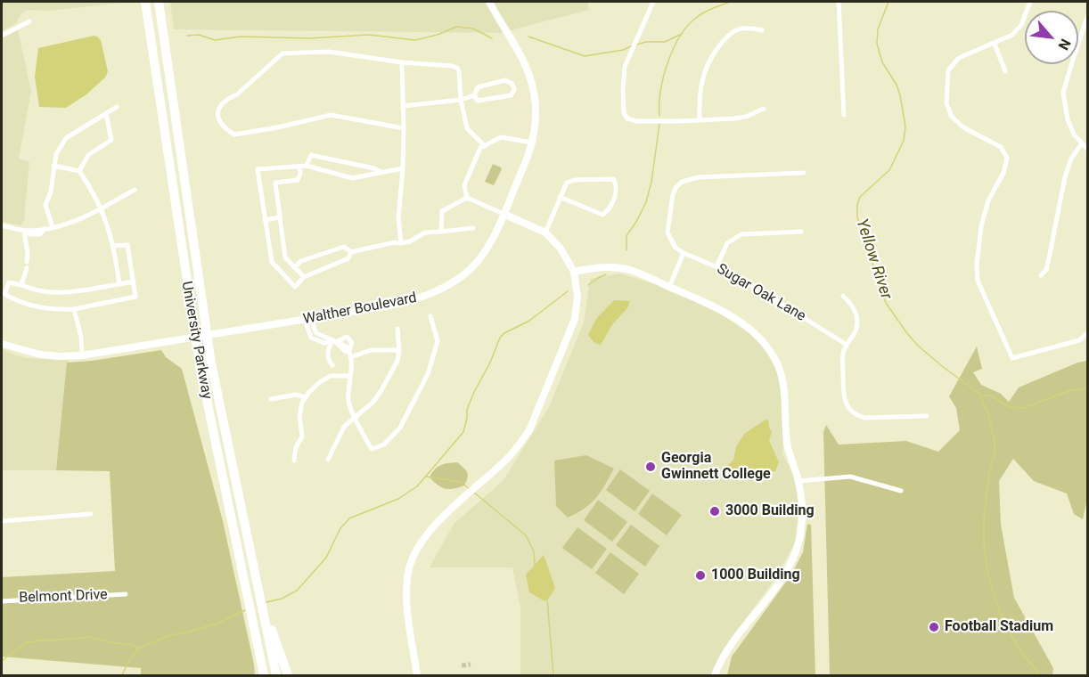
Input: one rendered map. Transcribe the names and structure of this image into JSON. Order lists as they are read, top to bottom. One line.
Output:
{"streets":{"highway":["University Parkway"],"street":["Sugar Oak Lane","Walther Boulevard","Belmont Drive"]},"water":["Yellow River"],"places":["Georgia Gwinnett College","3000 Building","1000 Building","Football Stadium"],"north":"bottom right"}
